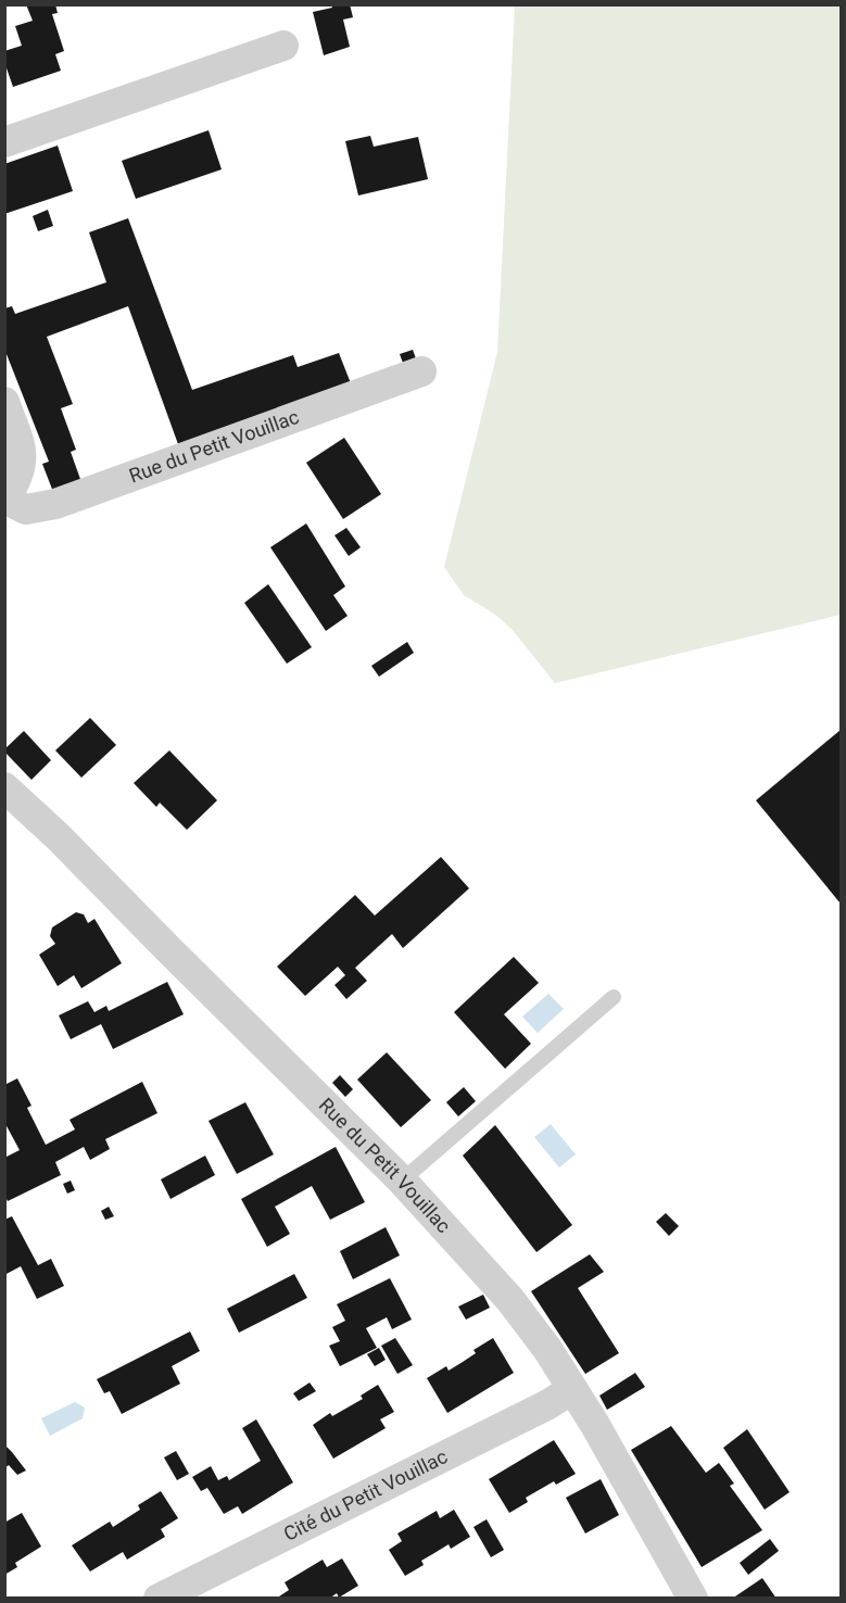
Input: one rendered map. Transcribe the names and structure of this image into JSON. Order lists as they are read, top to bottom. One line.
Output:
{"streets":{"street":["Rue du Petit Vouillac","Cité du Petit Vouillac"]},"crossings":[["Rue du Petit Vouillac","Cité du Petit Vouillac"]]}
